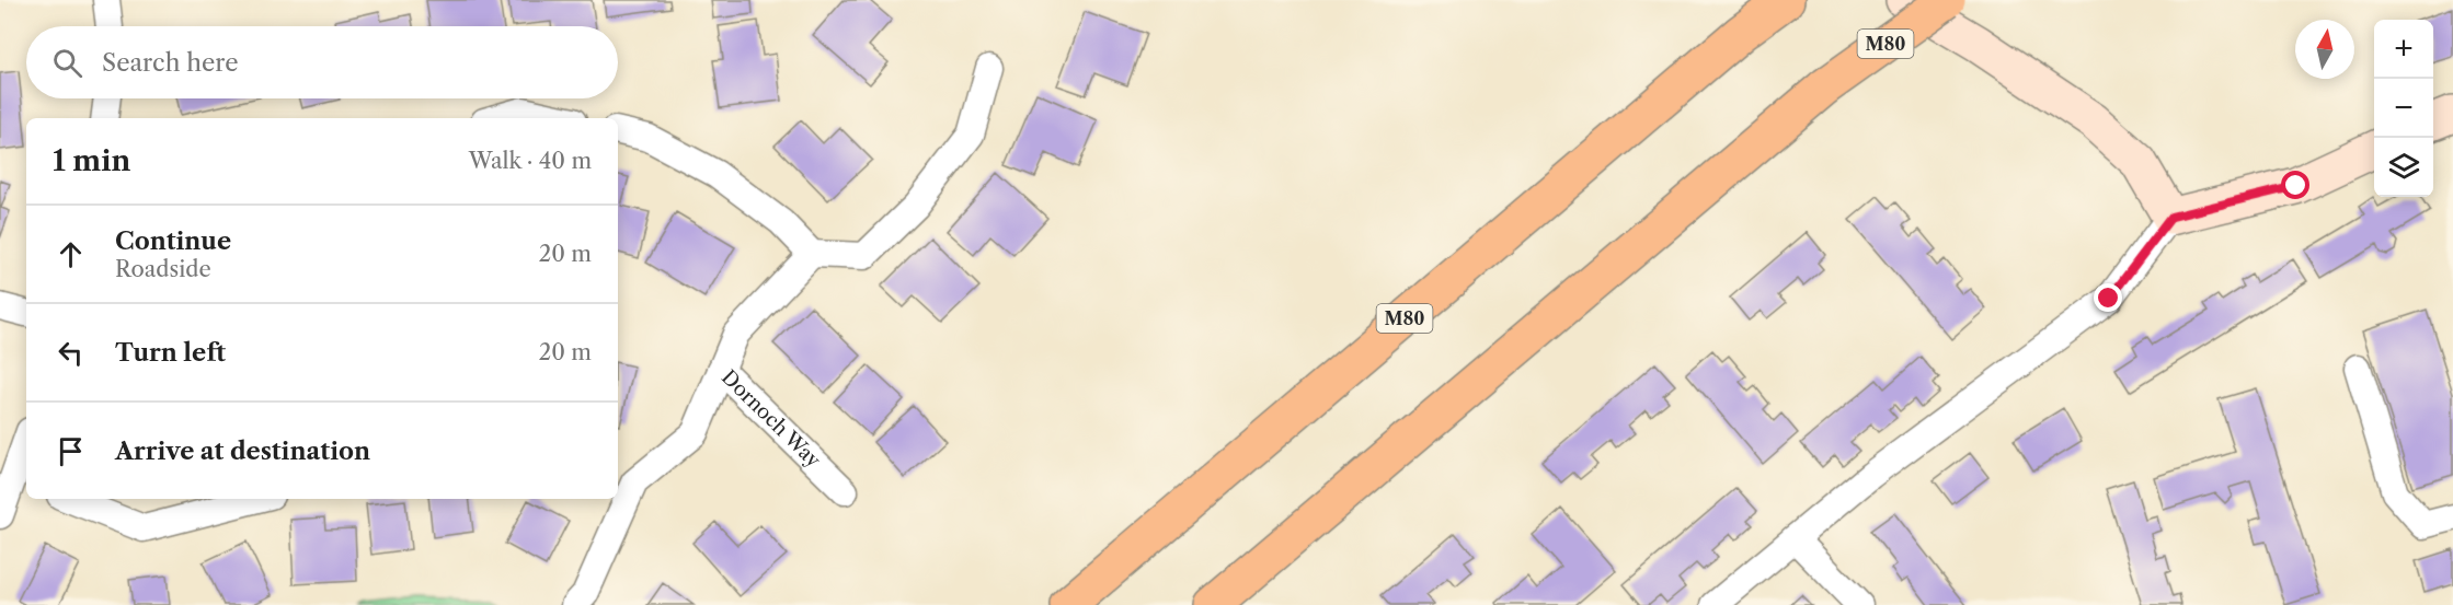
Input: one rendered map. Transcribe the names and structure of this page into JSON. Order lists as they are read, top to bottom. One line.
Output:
{"streets":{"highway":["M80"],"street":["Dornoch Way"]},"north":"top","page":{"map_buttons":["+","−"],"search":"Search here","heading":["1 min","Walk · 40 m"],"list":[["Continue","Roadside","20 m"],["Turn left","20 m"],"Arrive at destination"]}}
